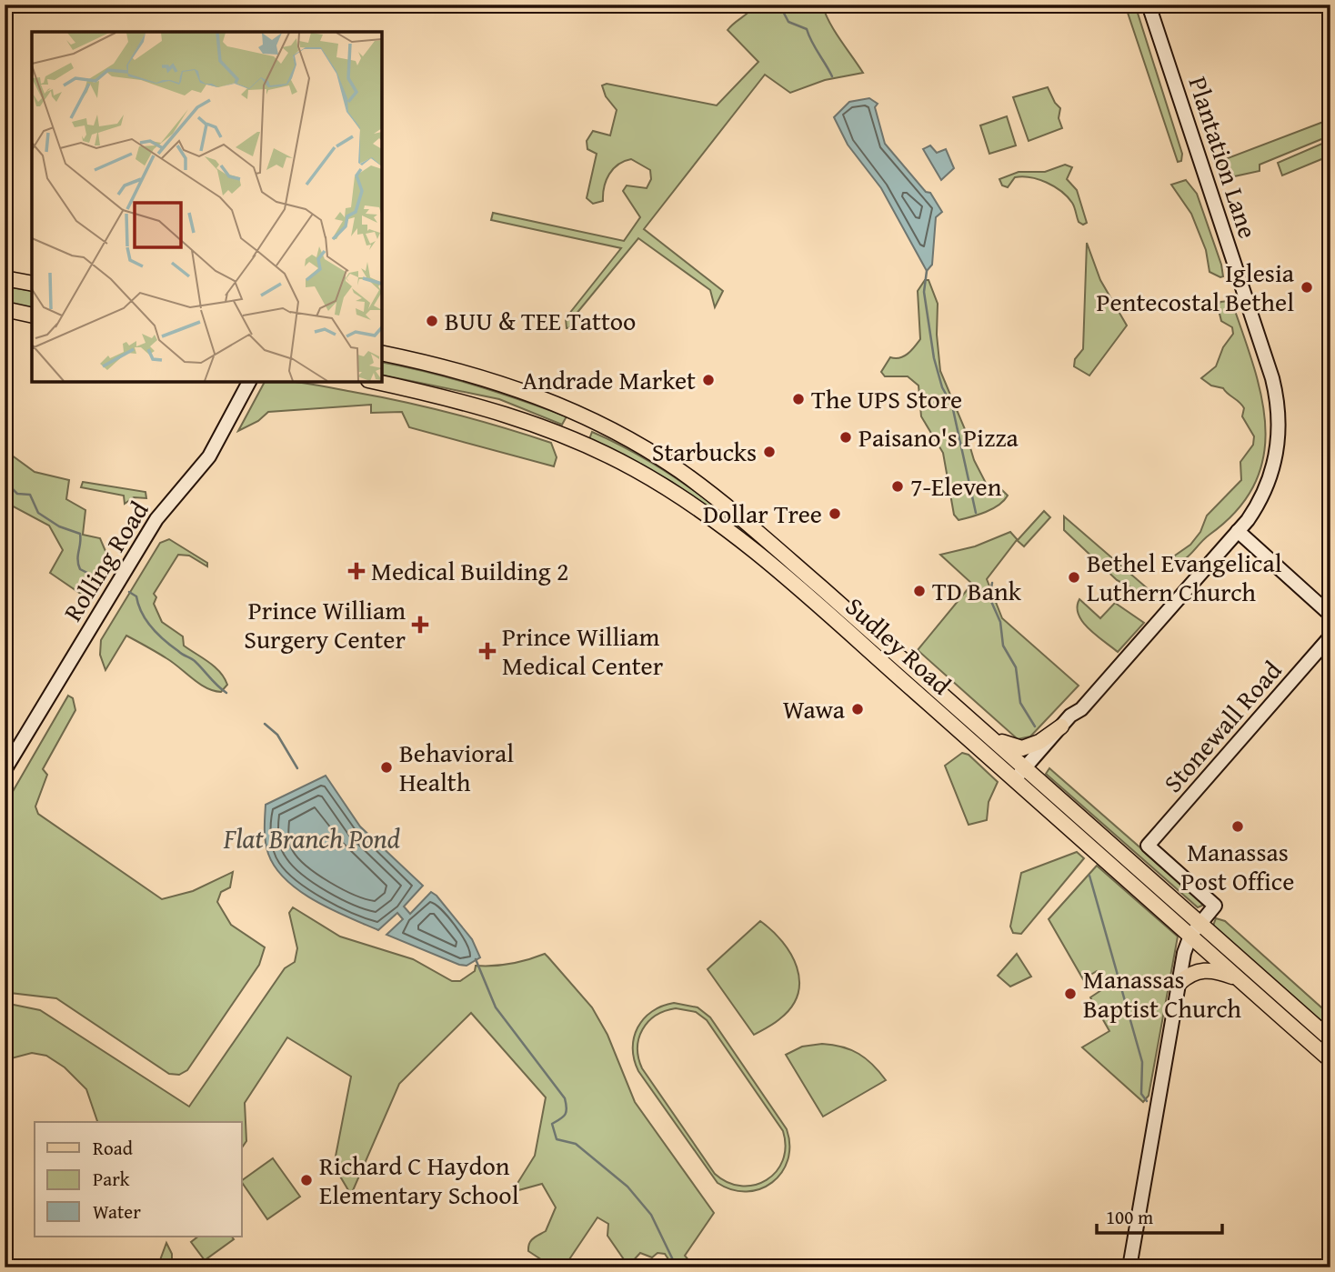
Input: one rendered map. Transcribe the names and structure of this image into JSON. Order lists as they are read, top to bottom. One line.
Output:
{"streets":{"main road":["Sudley Road"],"street":["Plantation Lane","Rolling Road","Stonewall Road"]},"crossings":[["Plantation Lane","Sudley Road"],["Sudley Road","Stonewall Road"]],"water":["Flat Branch Pond"],"places":{"other":["Iglesia Pentecostal Bethel","BUU & TEE Tattoo","Andrade Market","The UPS Store","Paisano's Pizza","Starbucks","7-Eleven","Dollar Tree","Bethel Evangelical Luthern Church","TD Bank","Wawa","Behavioral Health","Manassas Post Office","Manassas Baptist Church","Richard C Haydon Elementary School"],"health":["Medical Building 2","Prince William Surgery Center","Prince William Medical Center"]},"legend":["Road","Park","Water"],"scale_bar":"100 m"}
